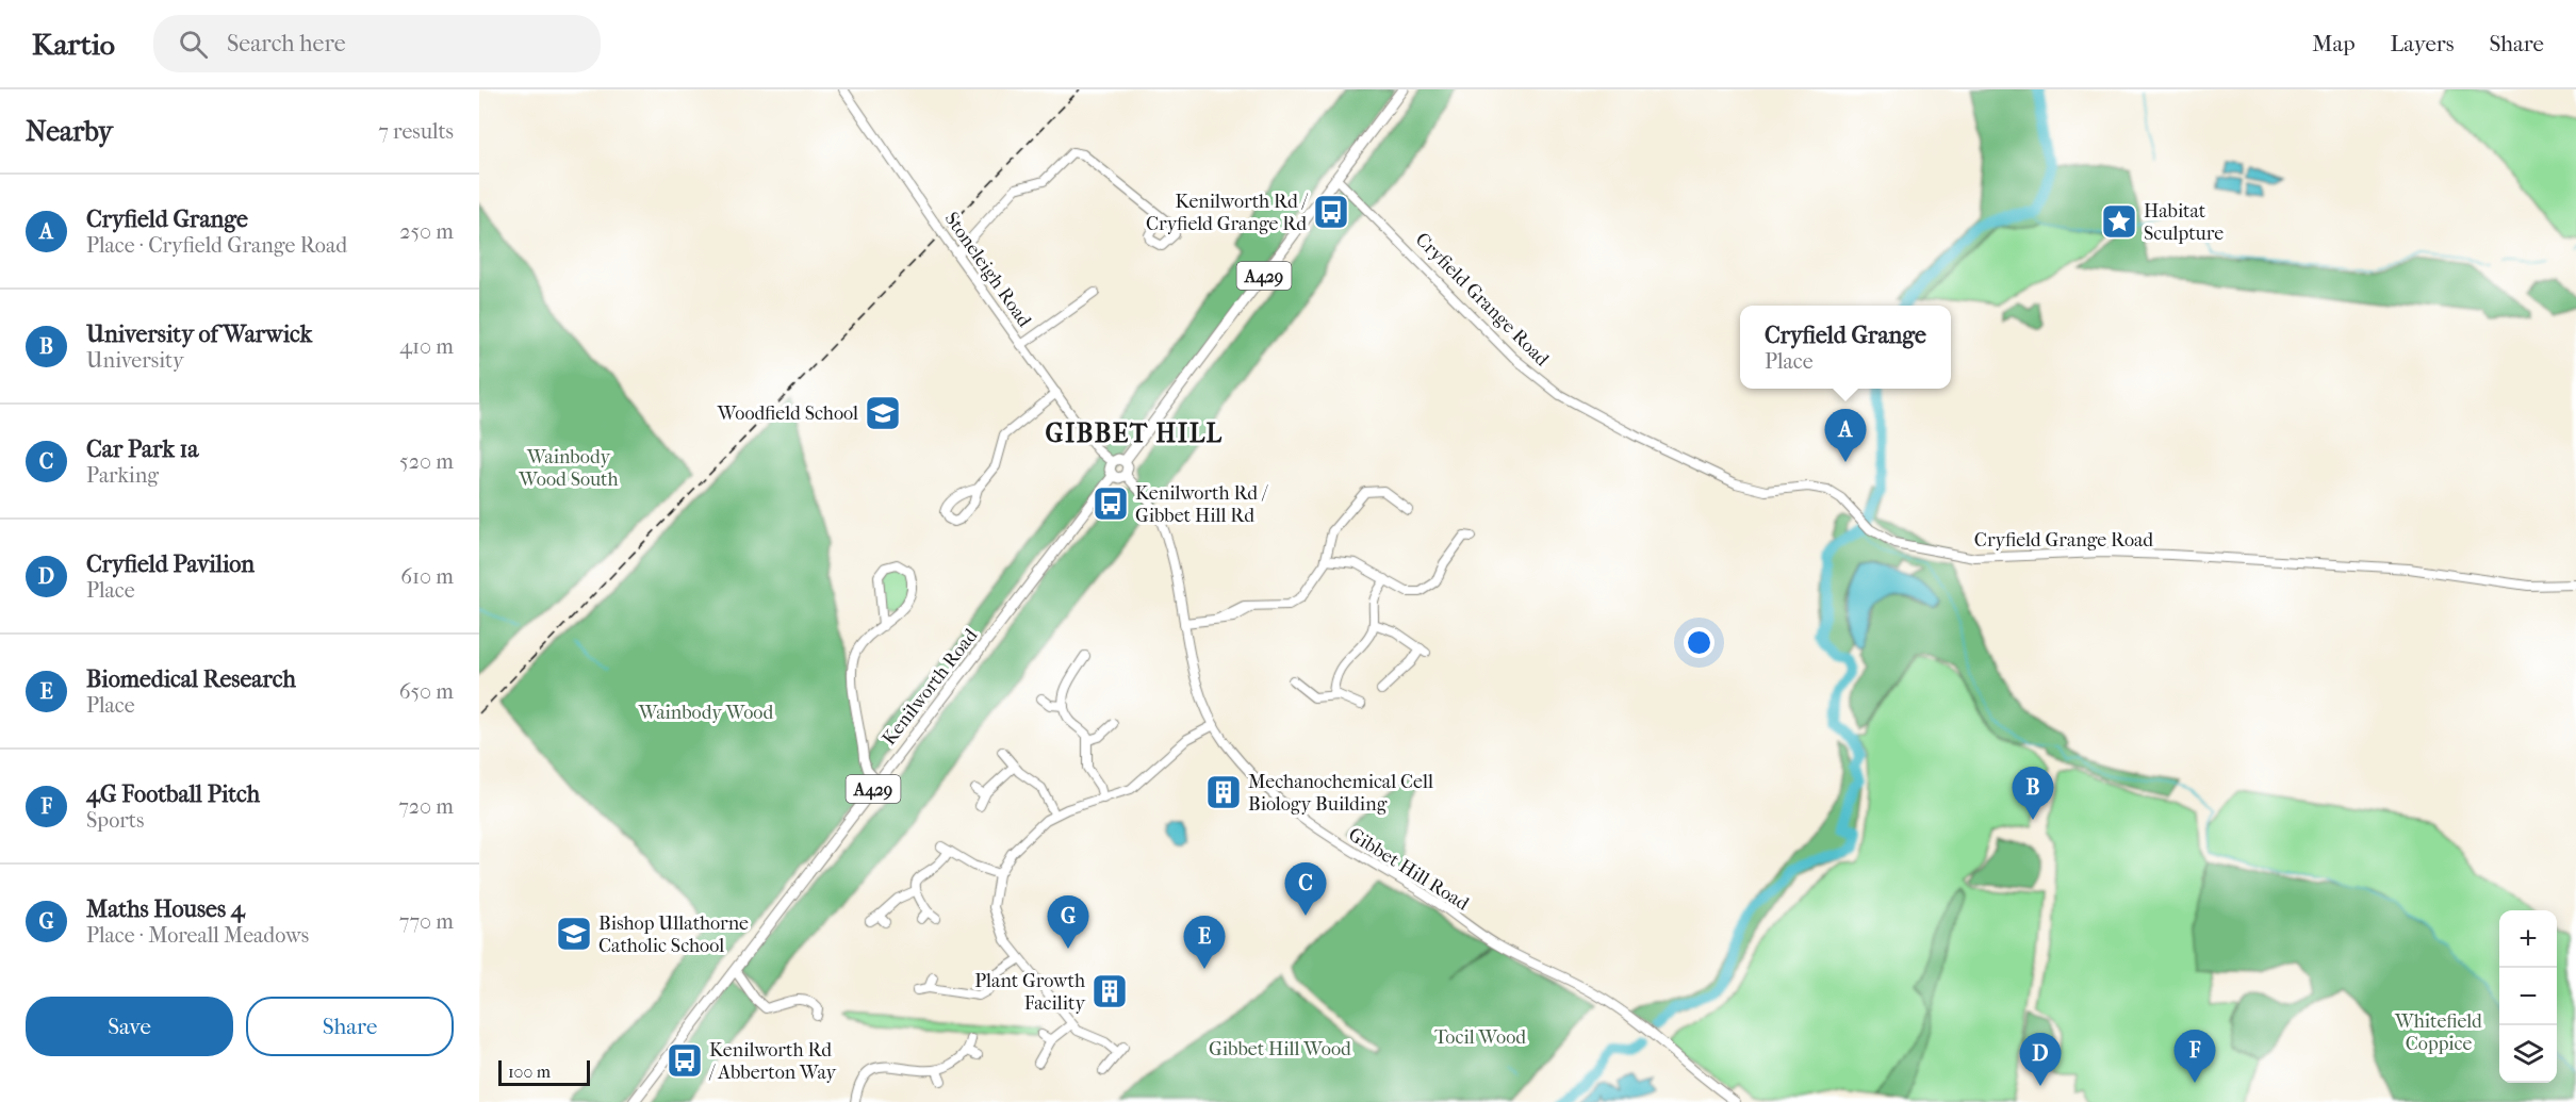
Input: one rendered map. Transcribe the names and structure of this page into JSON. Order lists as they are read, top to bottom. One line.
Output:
{"streets":{"main road":["A429","Kenilworth Road"],"street":["Stoneleigh Road","Cryfield Grange Road","Gibbet Hill Road"]},"crossings":[["Stoneleigh Road","A429"],["Stoneleigh Road","Kenilworth Road"],["Stoneleigh Road","Gibbet Hill Road"],["A429","Cryfield Grange Road"],["A429","Kenilworth Road"],["A429","Gibbet Hill Road"],["Kenilworth Road","Gibbet Hill Road"]],"districts":["GIBBET HILL"],"parks":["Wainbody Wood South","Wainbody Wood","Whitefield Coppice","Tocil Wood","Gibbet Hill Wood"],"places":{"bus stop":["Kenilworth Rd / Cryfield Grange Rd","Kenilworth Rd / Gibbet Hill Rd","Kenilworth Rd / Abberton Way"],"place":["Habitat Sculpture"],"school or university":["Woodfield School","Bishop Ullathorne Catholic School"],"building":["Mechanochemical Cell Biology Building","Plant Growth Facility"]},"scale_bar":"100 m","page":{"header":"Kartio","search":"Search here","nav":["Map","Layers","Share"],"heading":["Nearby","7 results"],"list":[{"mark":"A","name":"Cryfield Grange","note":"Place · Cryfield Grange Road","value":"250 m"},{"mark":"B","name":"University of Warwick","note":"University","value":"410 m"},{"mark":"C","name":"Car Park 1a","note":"Parking","value":"520 m"},{"mark":"D","name":"Cryfield Pavilion","note":"Place","value":"610 m"},{"mark":"E","name":"Biomedical Research","note":"Place","value":"650 m"},{"mark":"F","name":"4G Football Pitch","note":"Sports","value":"720 m"},{"mark":"G","name":"Maths Houses 4","note":"Place · Moreall Meadows","value":"770 m"}],"popup":["Cryfield Grange","Place"],"pins":["A","B","C","G","E","F","D"],"map_buttons":["+","−"],"buttons":["Save","Share"],"scale":"100 m"}}
